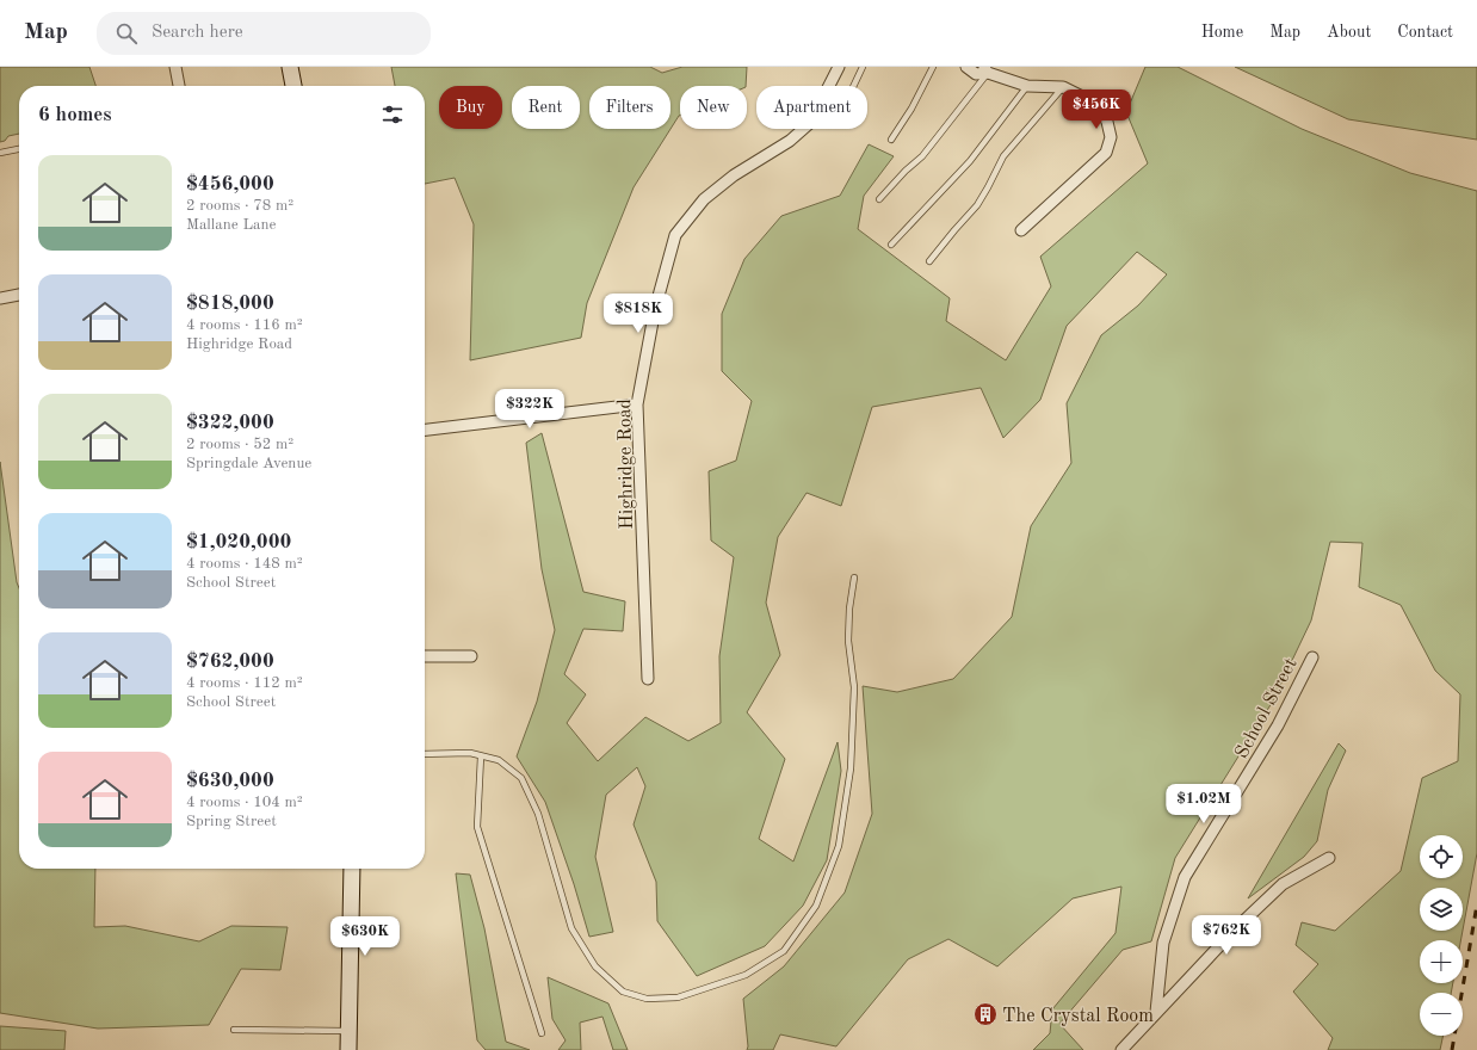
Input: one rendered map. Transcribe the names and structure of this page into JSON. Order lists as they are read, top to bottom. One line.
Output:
{"streets":{"street":["Highridge Road","School Street"]},"places":{"building":["The Crystal Room"]},"page":{"header":"Map","search":"Search here","nav":["Home","Map","About","Contact"],"chip":["Buy","Rent","Filters","New","Apartment"],"heading":"6 homes","price":["$456K","$818K","$322K","$1.02M","$762K","$630K"],"list":[{"name":"$456,000","note":"2 rooms · 78 m² · Mallane Lane"},{"name":"$818,000","note":"4 rooms · 116 m² · Highridge Road"},{"name":"$322,000","note":"2 rooms · 52 m² · Springdale Avenue"},{"name":"$1,020,000","note":"4 rooms · 148 m² · School Street"},{"name":"$762,000","note":"4 rooms · 112 m² · School Street"},{"name":"$630,000","note":"4 rooms · 104 m² · Spring Street"}],"map_buttons":["+","−"]}}
